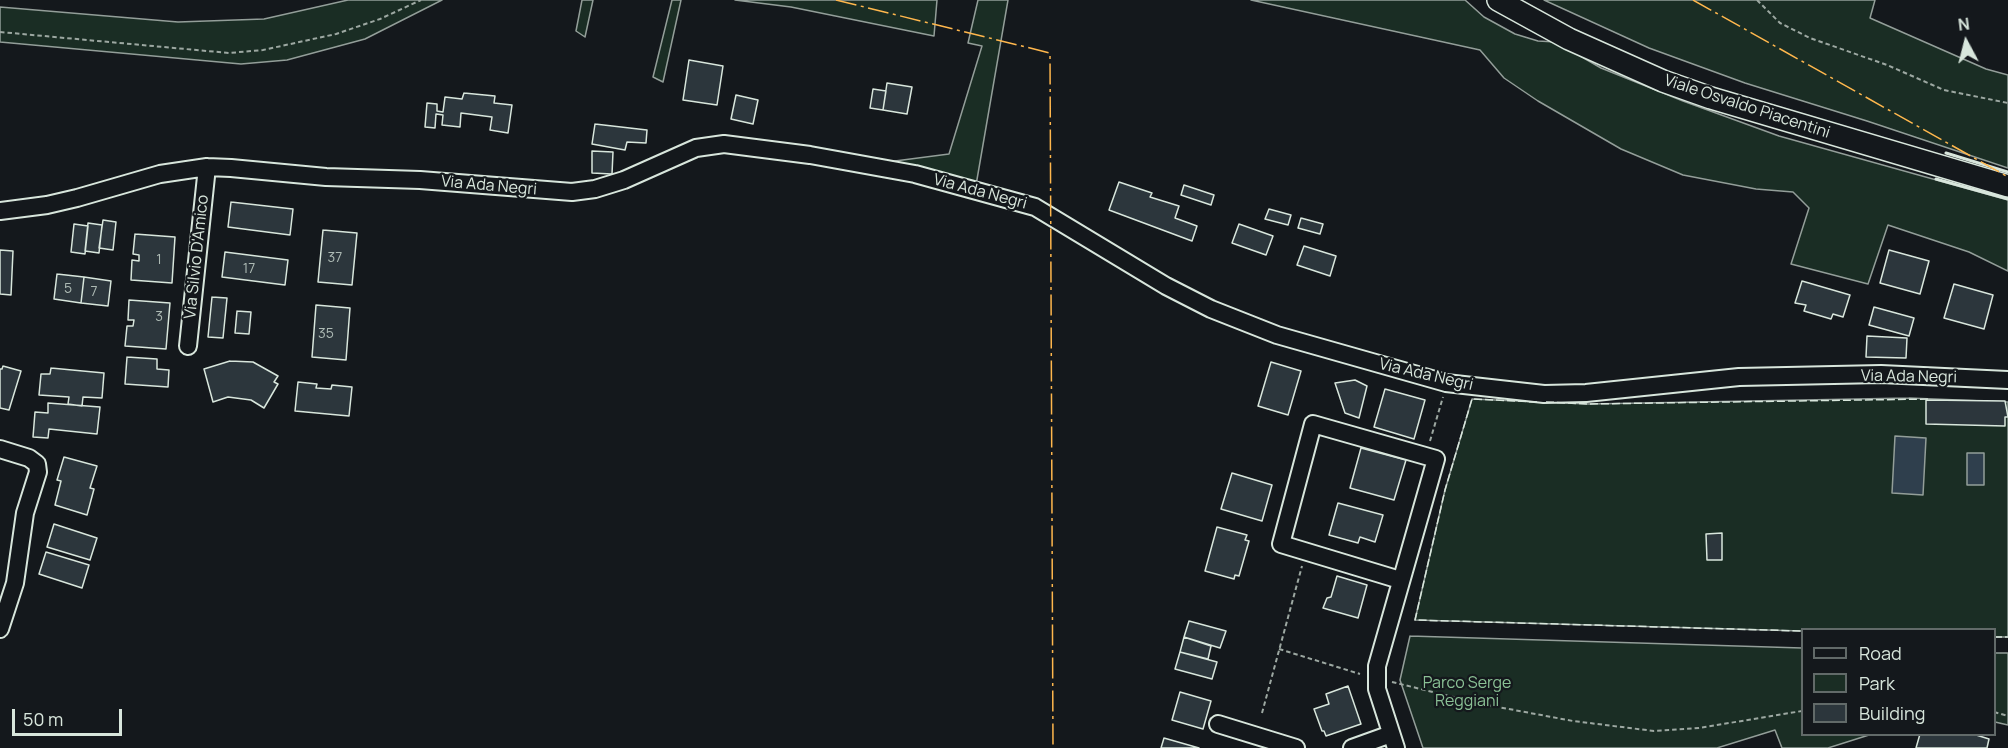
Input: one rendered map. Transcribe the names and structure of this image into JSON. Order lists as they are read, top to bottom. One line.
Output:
{"streets":{"main road":["Viale Osvaldo Piacentini"],"street":["Via Ada Negri","Via Silvio D'Amico"]},"crossings":[["Via Ada Negri","Via Silvio D'Amico"]],"parks":["Parco Serge Reggiani"],"house_numbers":["37","1","17","5","7","3","35"],"legend":["Road","Park","Building"],"scale_bar":"50 m","north":"top"}
